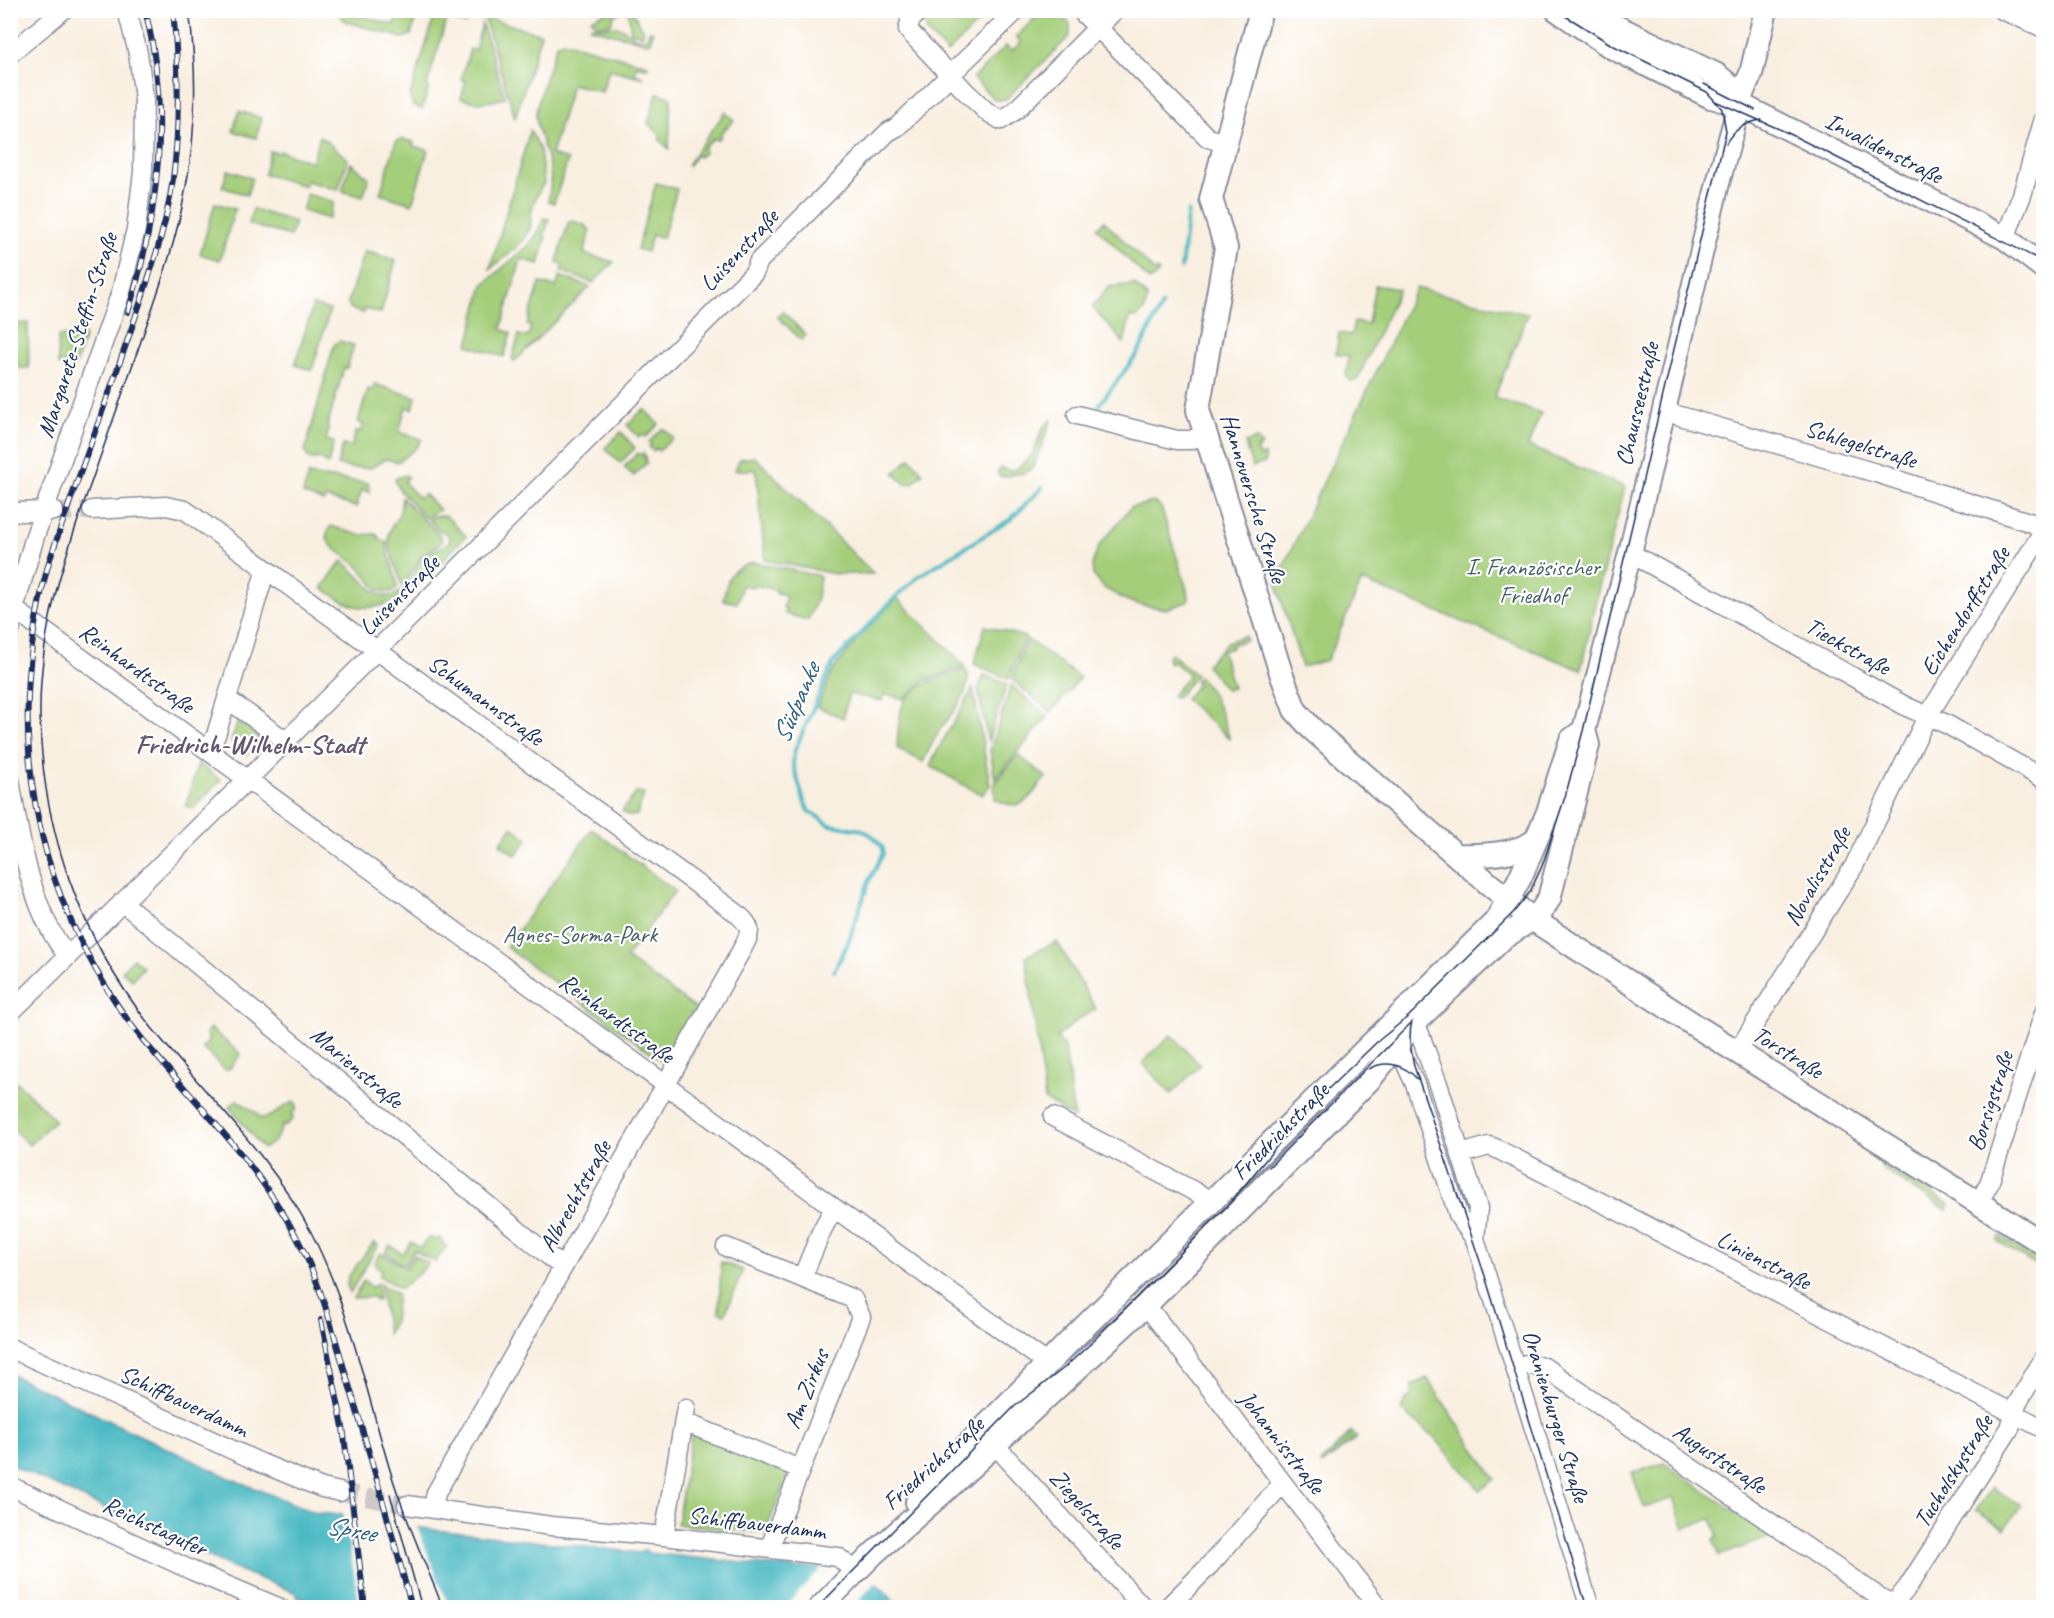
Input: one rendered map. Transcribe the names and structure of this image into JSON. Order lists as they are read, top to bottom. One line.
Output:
{"streets":{"main road":["Invalidenstraße","Chausseestraße","Hannoversche Straße","Torstraße","Friedrichstraße"],"street":["Luisenstraße","Margarete-Steffin-Straße","Schlegelstraße","Eichendorffstraße","Tieckstraße","Reinhardtstraße","Schumannstraße","Novalisstraße","Marienstraße","Borsigstraße","Albrechtstraße","Linienstraße","Am Zirkus","Schiffbauerdamm","Oranienburger Straße","Johannisstraße","Auguststraße","Tucholskystraße","Ziegelstraße","Reichstagufer"]},"crossings":[["Invalidenstraße","Chausseestraße"],["Luisenstraße","Reinhardtstraße"],["Luisenstraße","Schumannstraße"],["Luisenstraße","Marienstraße"],["Margarete-Steffin-Straße","Reinhardtstraße"],["Chausseestraße","Schlegelstraße"],["Chausseestraße","Hannoversche Straße"],["Chausseestraße","Tieckstraße"],["Chausseestraße","Torstraße"],["Chausseestraße","Friedrichstraße"],["Schlegelstraße","Eichendorffstraße"],["Hannoversche Straße","Torstraße"],["Hannoversche Straße","Friedrichstraße"],["Eichendorffstraße","Tieckstraße"],["Eichendorffstraße","Novalisstraße"],["Tieckstraße","Novalisstraße"],["Reinhardtstraße","Friedrichstraße"],["Reinhardtstraße","Albrechtstraße"],["Schumannstraße","Albrechtstraße"],["Novalisstraße","Torstraße"],["Torstraße","Borsigstraße"],["Torstraße","Friedrichstraße"],["Marienstraße","Albrechtstraße"],["Friedrichstraße","Schiffbauerdamm"],["Friedrichstraße","Oranienburger Straße"],["Friedrichstraße","Johannisstraße"],["Friedrichstraße","Ziegelstraße"],["Albrechtstraße","Schiffbauerdamm"],["Linienstraße","Oranienburger Straße"],["Linienstraße","Tucholskystraße"],["Am Zirkus","Schiffbauerdamm"],["Oranienburger Straße","Auguststraße"],["Auguststraße","Tucholskystraße"]],"districts":["Friedrich-Wilhelm-Stadt"],"water":["Südpanke","Spree"],"parks":["I. Französischer Friedhof","Agnes-Sorma-Park"]}
